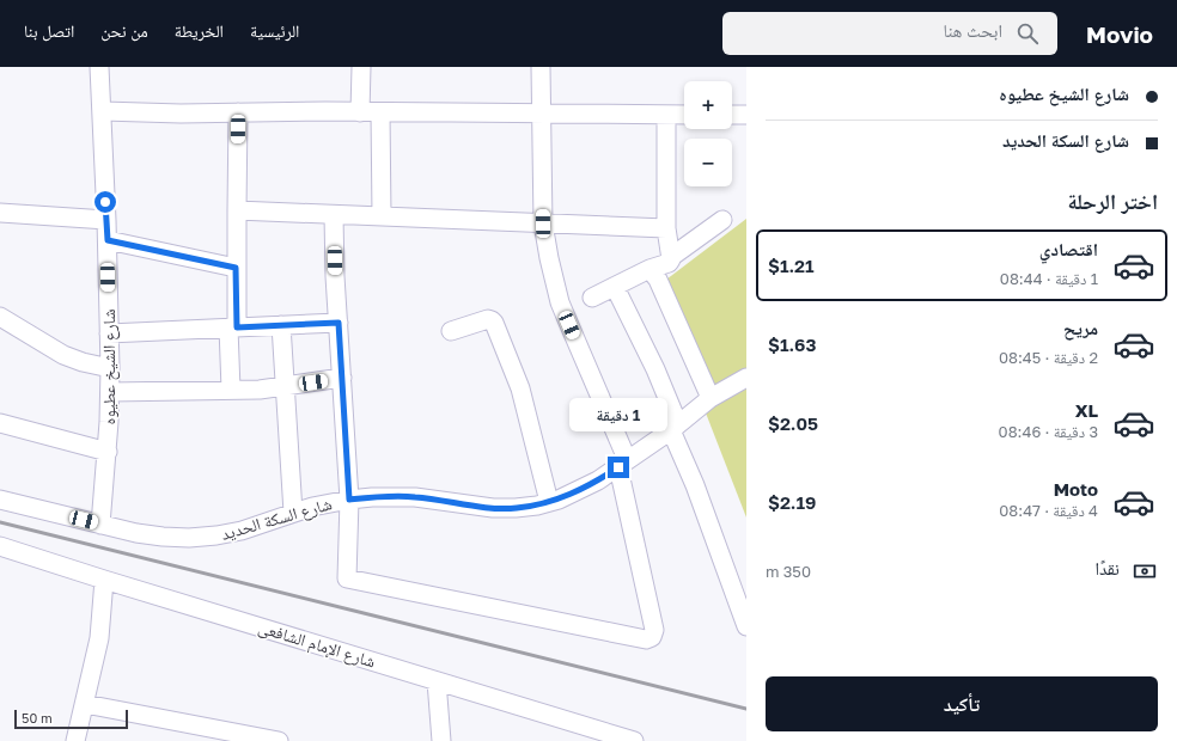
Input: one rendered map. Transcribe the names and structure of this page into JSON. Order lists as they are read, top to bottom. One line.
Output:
{"streets":{"street":["شارع الشيخ عطيوه","شارع السكة الحديد","شارع الإمام الشافعى"]},"crossings":[["شارع الشيخ عطيوه","شارع السكة الحديد"]],"scale_bar":"50 m","page":{"header":"Movio","search":"ابحث هنا","nav":["الرئيسية","الخريطة","من نحن","اتصل بنا"],"banner":["شارع الشيخ عطيوه","شارع السكة الحديد"],"map_buttons":["+","−"],"heading":"اختر الرحلة","list":[{"name":"اقتصادي","note":"1 دقيقة · 08:44","value":"$1.21"},{"name":"مريح","note":"2 دقيقة · 08:45","value":"$1.63"},{"name":"XL","note":"3 دقيقة · 08:46","value":"$2.05"},{"name":"Moto","note":"4 دقيقة · 08:47","value":"$2.19"}],"bubble":"1 دقيقة","pay":["نقدًا","350 m"],"buttons":"تأكيد","scale":"50 m"}}
